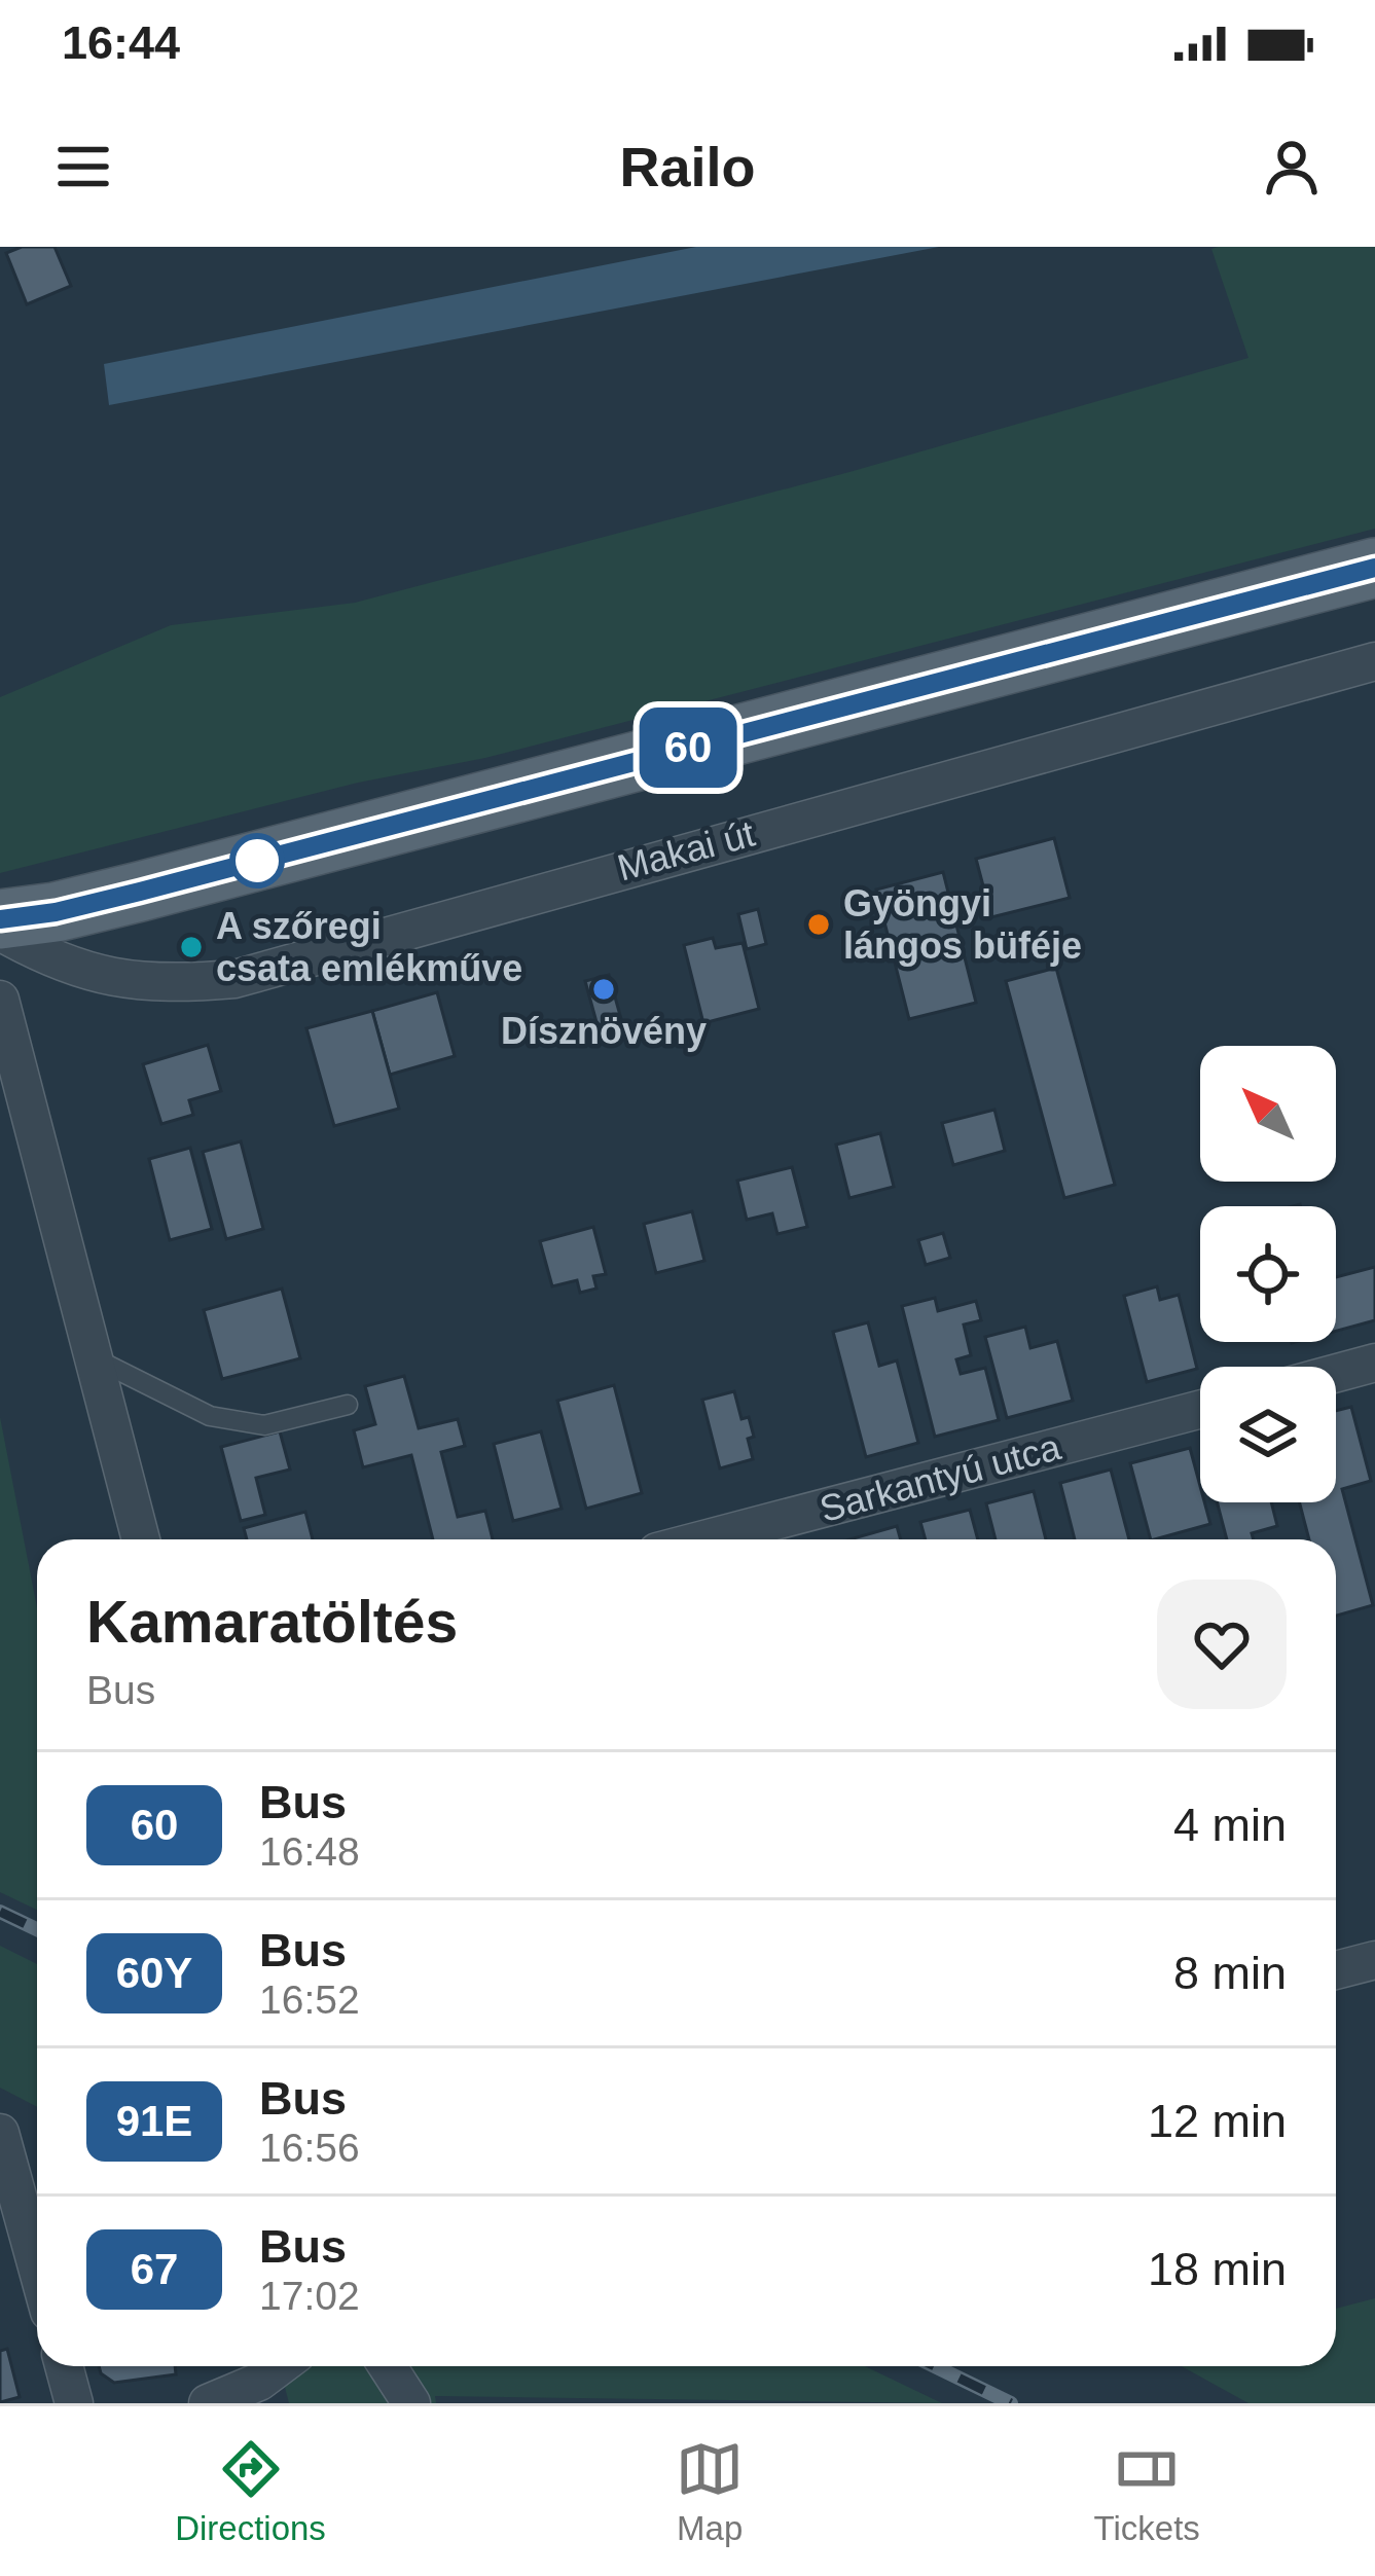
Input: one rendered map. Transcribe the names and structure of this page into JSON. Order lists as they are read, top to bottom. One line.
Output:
{"streets":{"street":["Makai út","Sarkantyú utca"]},"places":["Gyöngyi lángos büféje","A szőregi csata emlékműve","Dísznövény"],"lines":["bus line 60"],"north":"top left","page":{"status":"16:44","header":"Railo","on_map":"60","heading":["Kamaratöltés","Bus"],"list":[{"mark":"60","name":"Bus","note":"16:48","value":"4 min"},{"mark":"60Y","name":"Bus","note":"16:52","value":"8 min"},{"mark":"91E","name":"Bus","note":"16:56","value":"12 min"},{"mark":"67","name":"Bus","note":"17:02","value":"18 min"}],"tabs":["Directions","Map","Tickets"]}}
